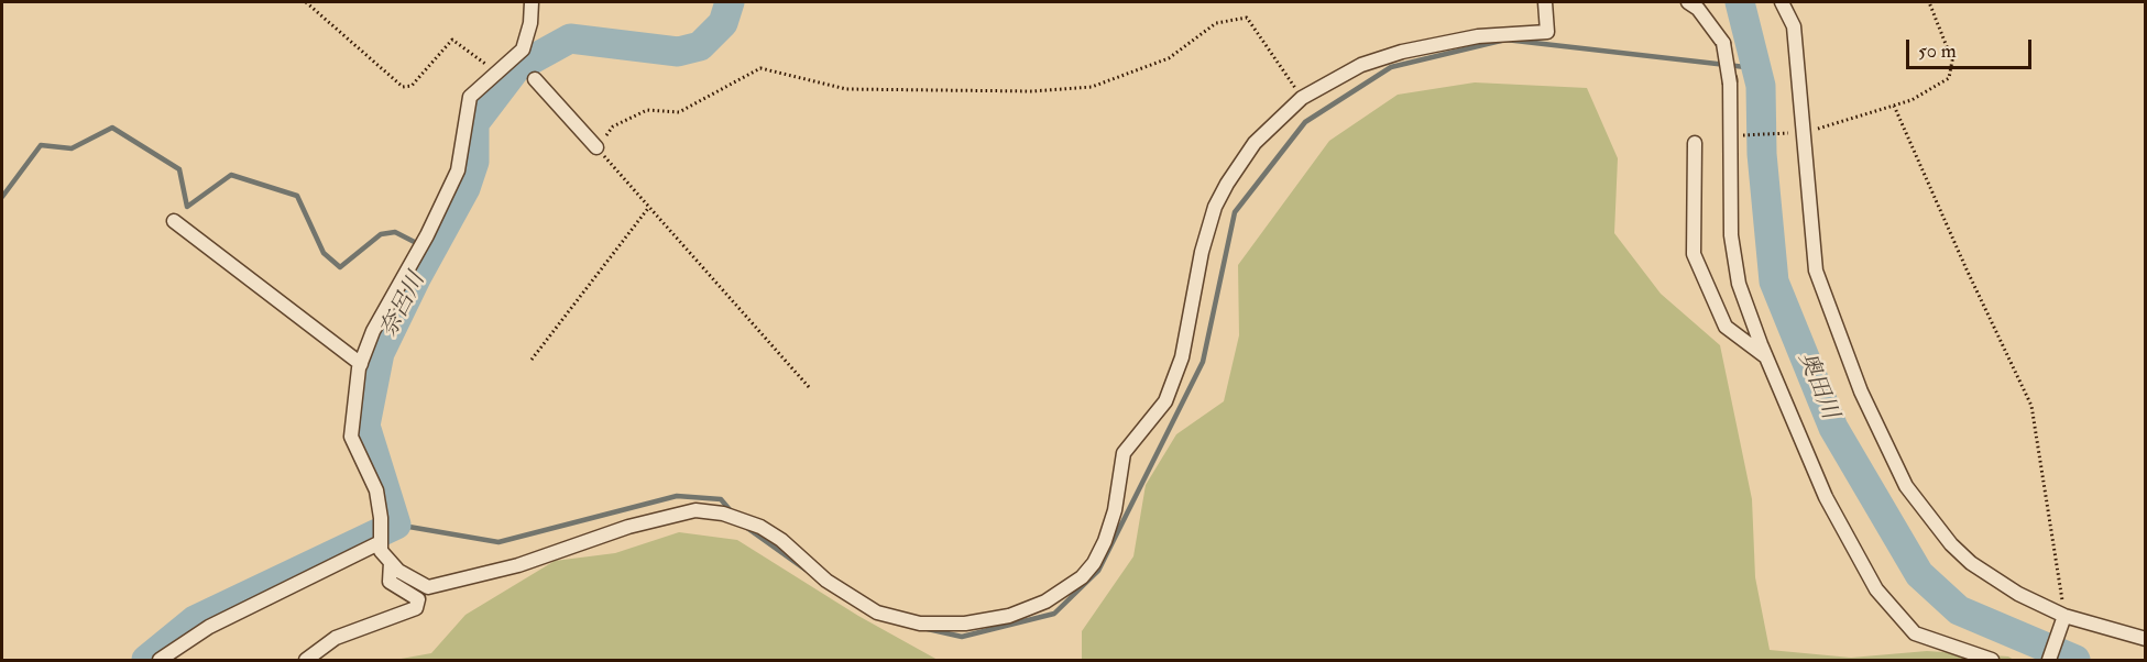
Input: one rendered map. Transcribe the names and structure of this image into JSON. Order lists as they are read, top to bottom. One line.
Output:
{"water":["奈呂川","奥田川"],"scale_bar":"50 m"}
